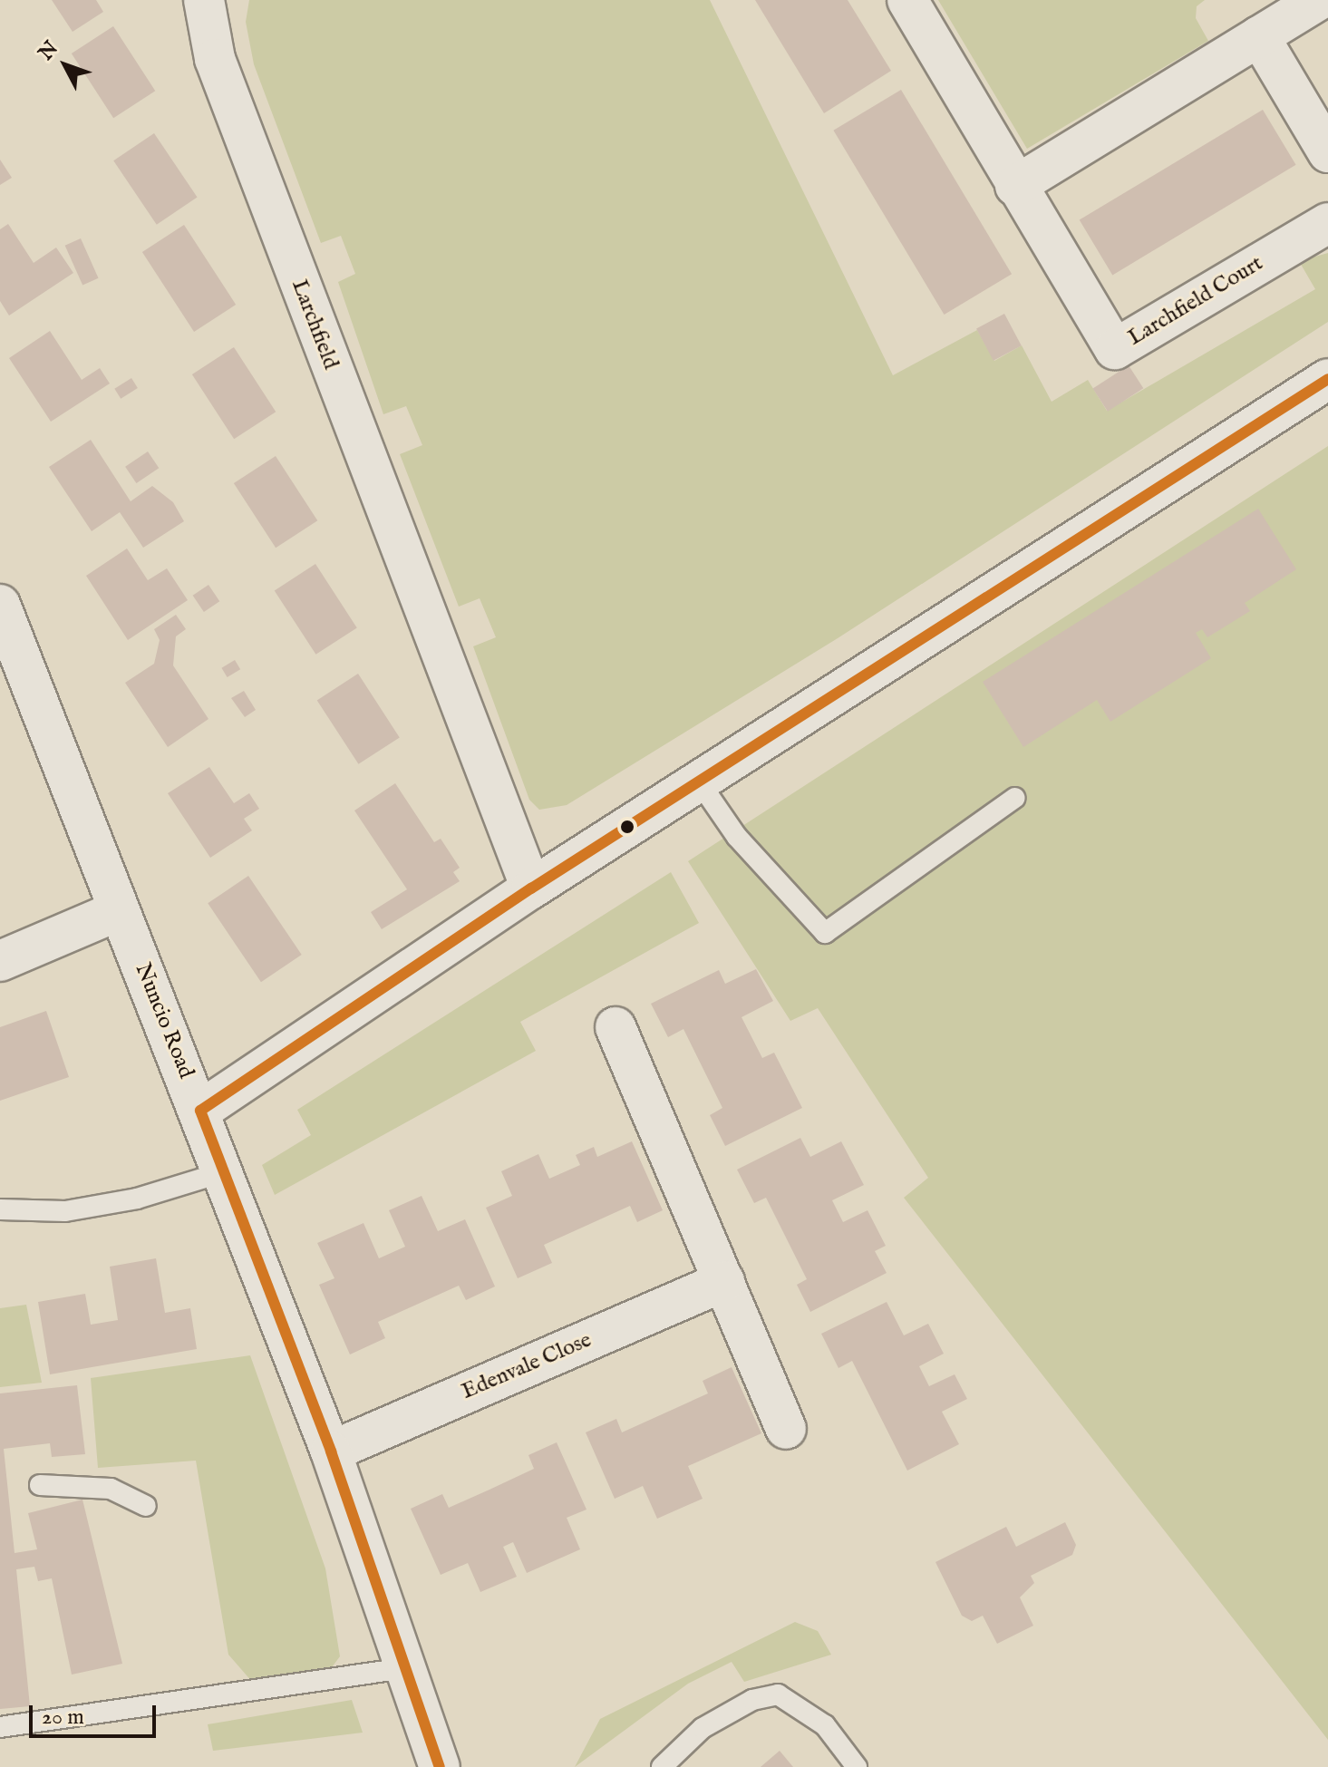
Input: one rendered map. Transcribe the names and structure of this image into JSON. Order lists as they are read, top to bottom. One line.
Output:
{"streets":{"street":["Larchfield Court","Larchfield","Nuncio Road","Edenvale Close"]},"crossings":[["Nuncio Road","Edenvale Close"]],"scale_bar":"20 m","north":"top left"}
